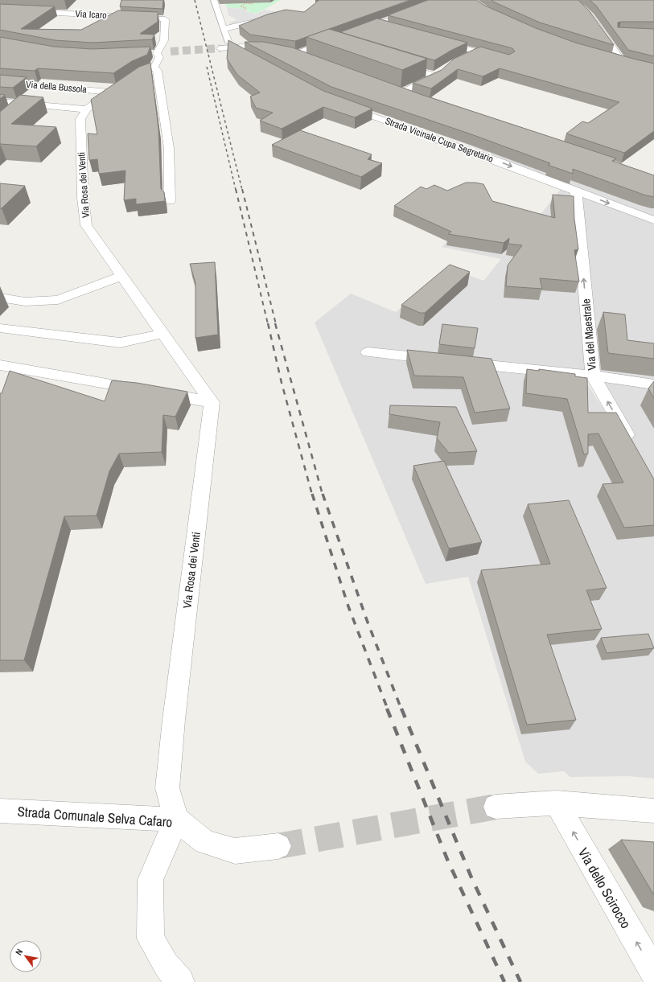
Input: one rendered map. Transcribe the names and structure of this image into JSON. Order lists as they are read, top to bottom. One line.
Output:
{"streets":{"street":["Via Icaro","Via della Bussola","Strada Vicinale Cupa Segretario","Via Rosa dei Venti","Via del Maestrale","Strada Comunale Selva Cafaro","Via dello Scirocco"]},"crossings":[["Strada Vicinale Cupa Segretario","Via del Maestrale"],["Via Rosa dei Venti","Strada Comunale Selva Cafaro"]],"one_way":["Via del Maestrale","Via dello Scirocco"],"north":"top left"}
